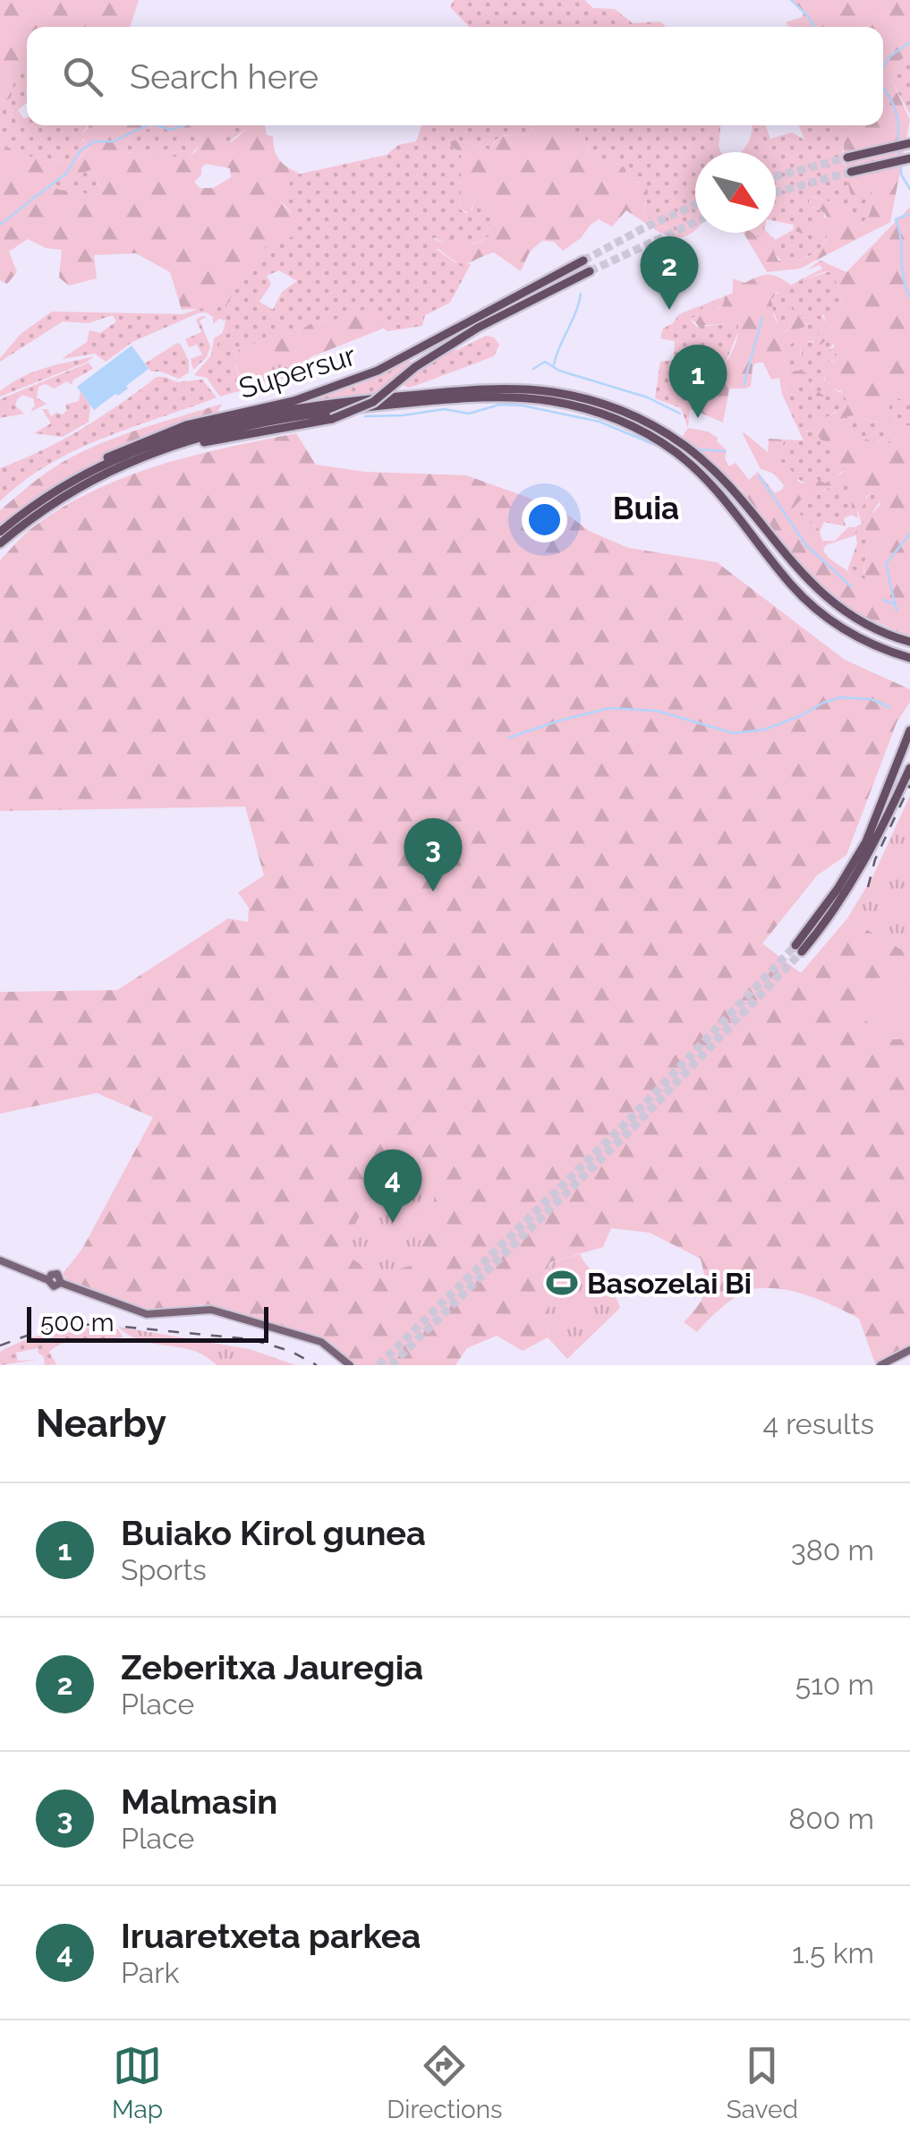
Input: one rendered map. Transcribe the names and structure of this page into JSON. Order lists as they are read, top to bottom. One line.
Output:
{"streets":{"highway":["Supersur"]},"districts":["Buia"],"places":{"sports":["Basozelai Bi"]},"scale_bar":"500 m","north":"bottom right","page":{"search":"Search here","pins":["2","1","3","4"],"scale":"500 m","heading":["Nearby","4 results"],"list":[{"mark":"1","name":"Buiako Kirol gunea","note":"Sports","value":"380 m"},{"mark":"2","name":"Zeberitxa Jauregia","note":"Place","value":"510 m"},{"mark":"3","name":"Malmasin","note":"Place","value":"800 m"},{"mark":"4","name":"Iruaretxeta parkea","note":"Park","value":"1.5 km"}],"nav":["Map","Directions","Saved"]}}
